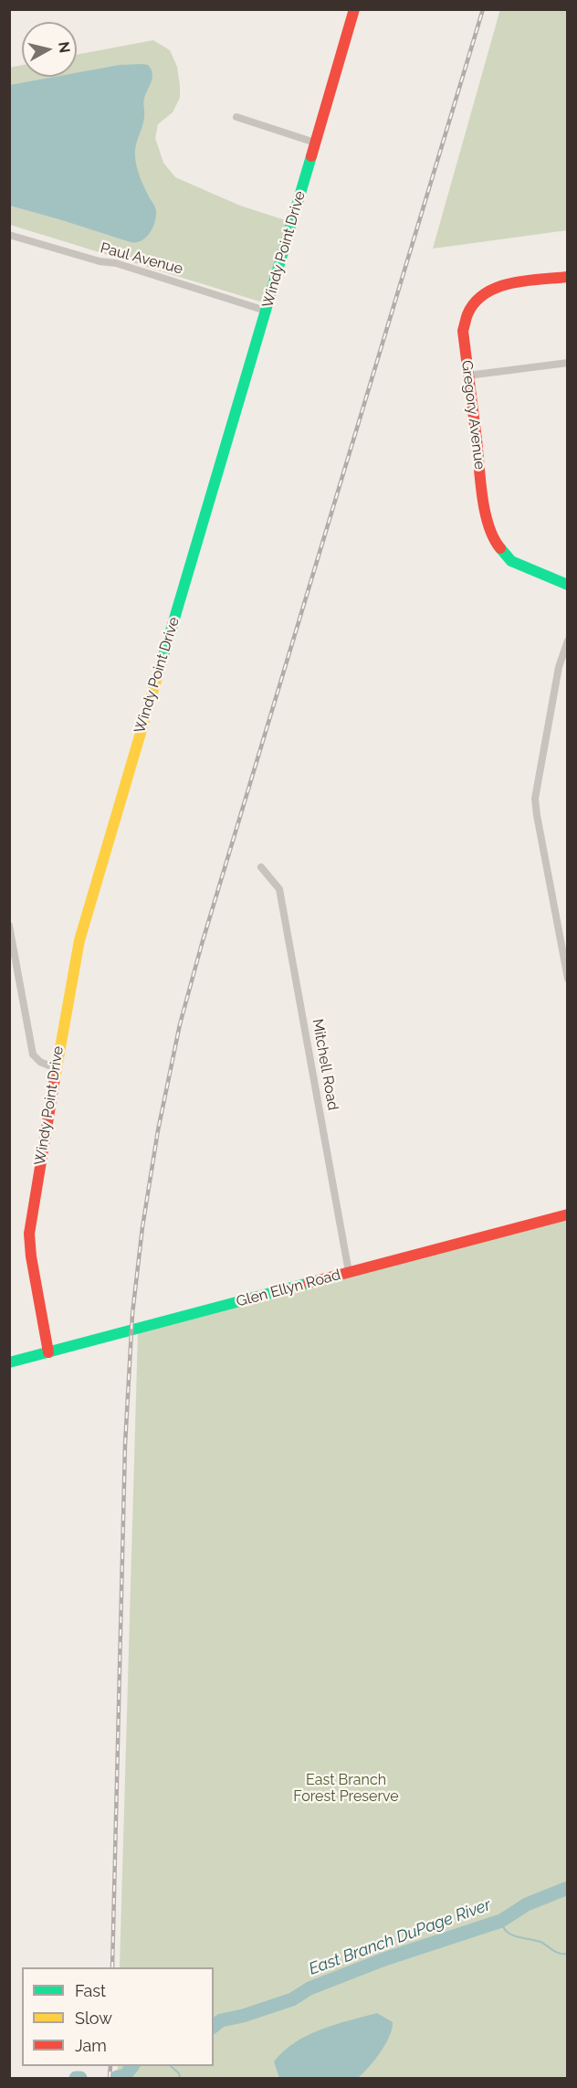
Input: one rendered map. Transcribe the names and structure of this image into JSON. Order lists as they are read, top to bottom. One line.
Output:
{"streets":{"street":["Windy Point Drive","Paul Avenue","Gregory Avenue","Mitchell Road","Glen Ellyn Road"]},"crossings":[["Windy Point Drive","Paul Avenue"],["Windy Point Drive","Glen Ellyn Road"],["Mitchell Road","Glen Ellyn Road"]],"water":["East Branch DuPage River"],"parks":["East Branch Forest Preserve"],"legend":["Fast","Slow","Jam"],"north":"right"}
